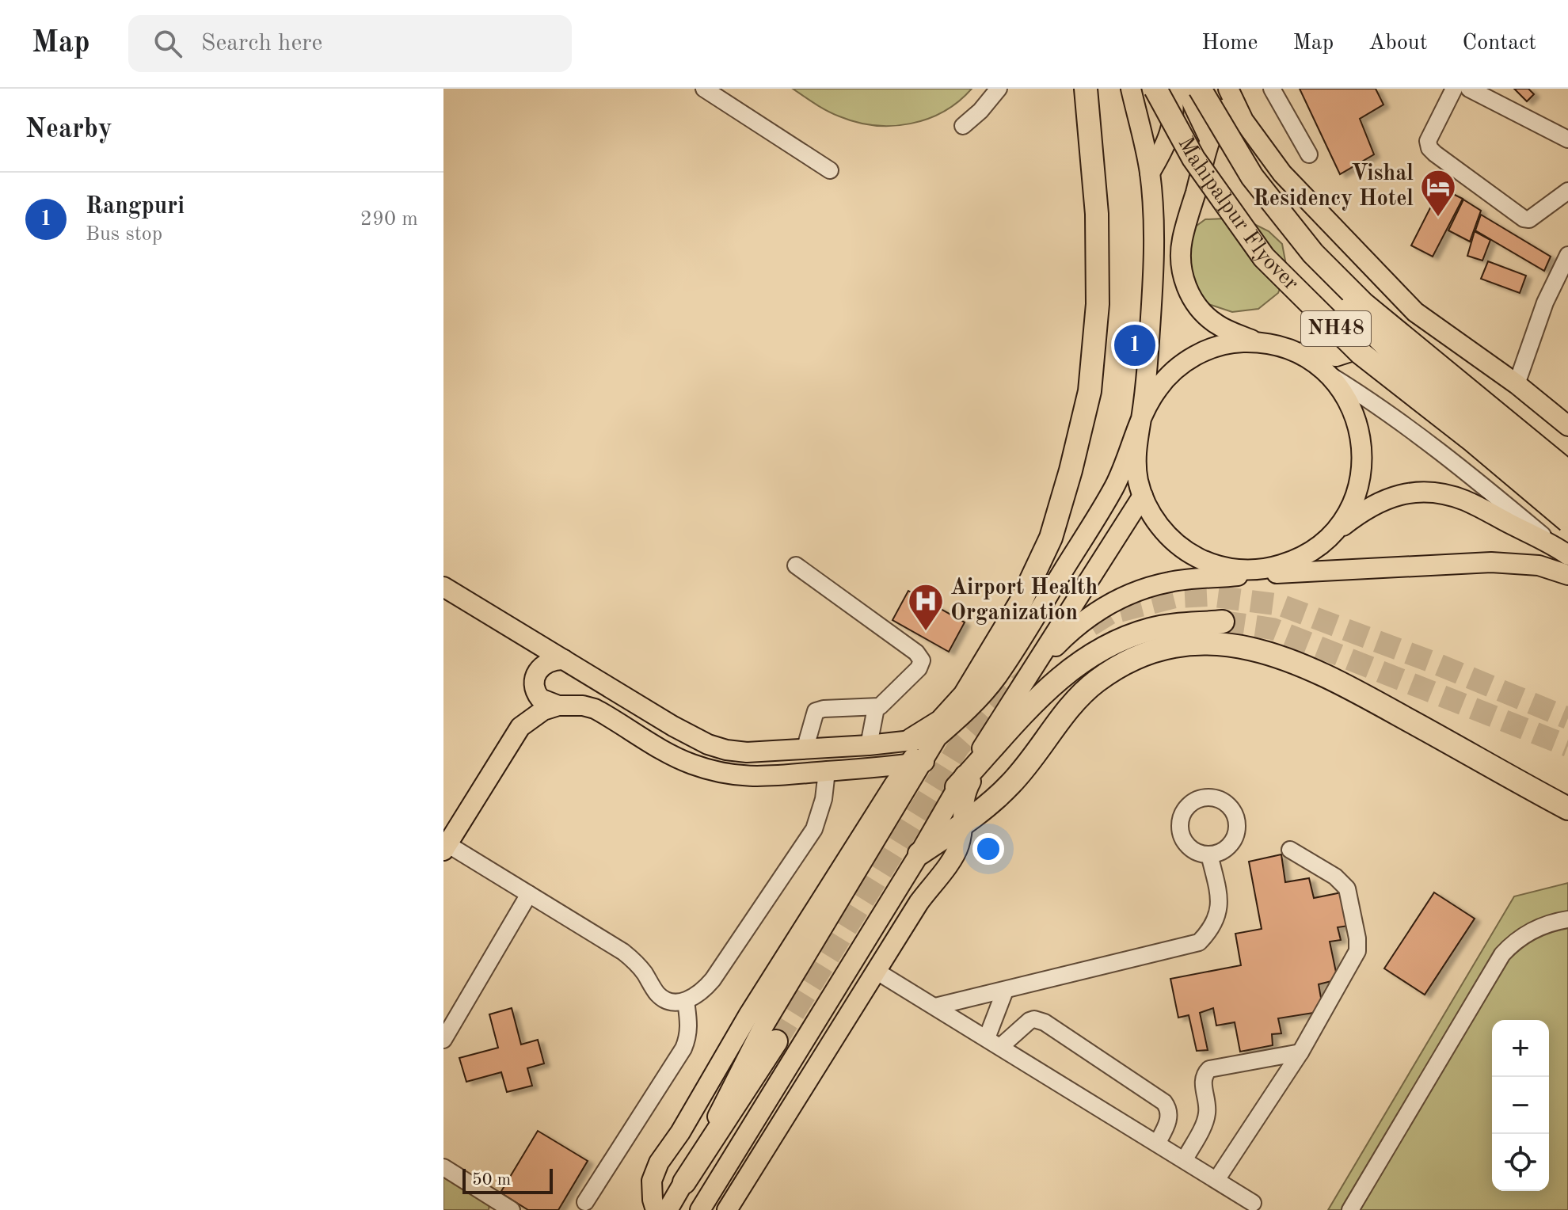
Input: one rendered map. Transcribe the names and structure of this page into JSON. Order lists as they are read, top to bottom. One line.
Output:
{"streets":{"highway":["Mahipalpur Flyover","NH48"]},"places":{"hotel":["Vishal Residency Hotel"],"hospital":["Airport Health Organization"]},"scale_bar":"50 m","page":{"header":"Map","search":"Search here","nav":["Home","Map","About","Contact"],"heading":"Nearby","list":[{"mark":"1","name":"Rangpuri","note":"Bus stop","value":"290 m"}],"pins":"1","map_buttons":["+","−"],"scale":"50 m"}}
